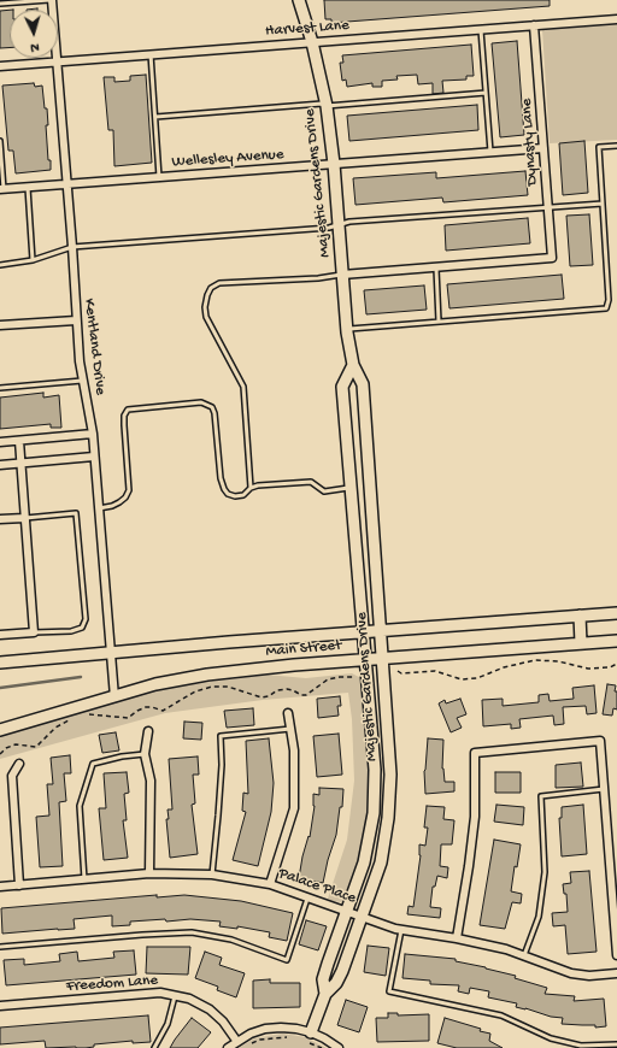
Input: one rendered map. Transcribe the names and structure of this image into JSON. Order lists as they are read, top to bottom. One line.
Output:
{"streets":{"street":["Harvest Lane","Dynasty Lane","Wellesley Avenue","Majestic Gardens Drive","Kentland Drive","Main Street","Palace Place","Freedom Lane"]},"crossings":[["Harvest Lane","Dynasty Lane"],["Harvest Lane","Majestic Gardens Drive"],["Harvest Lane","Kentland Drive"],["Dynasty Lane","Wellesley Avenue"],["Wellesley Avenue","Majestic Gardens Drive"],["Wellesley Avenue","Kentland Drive"],["Majestic Gardens Drive","Main Street"],["Majestic Gardens Drive","Palace Place"],["Kentland Drive","Main Street"]],"north":"bottom"}
